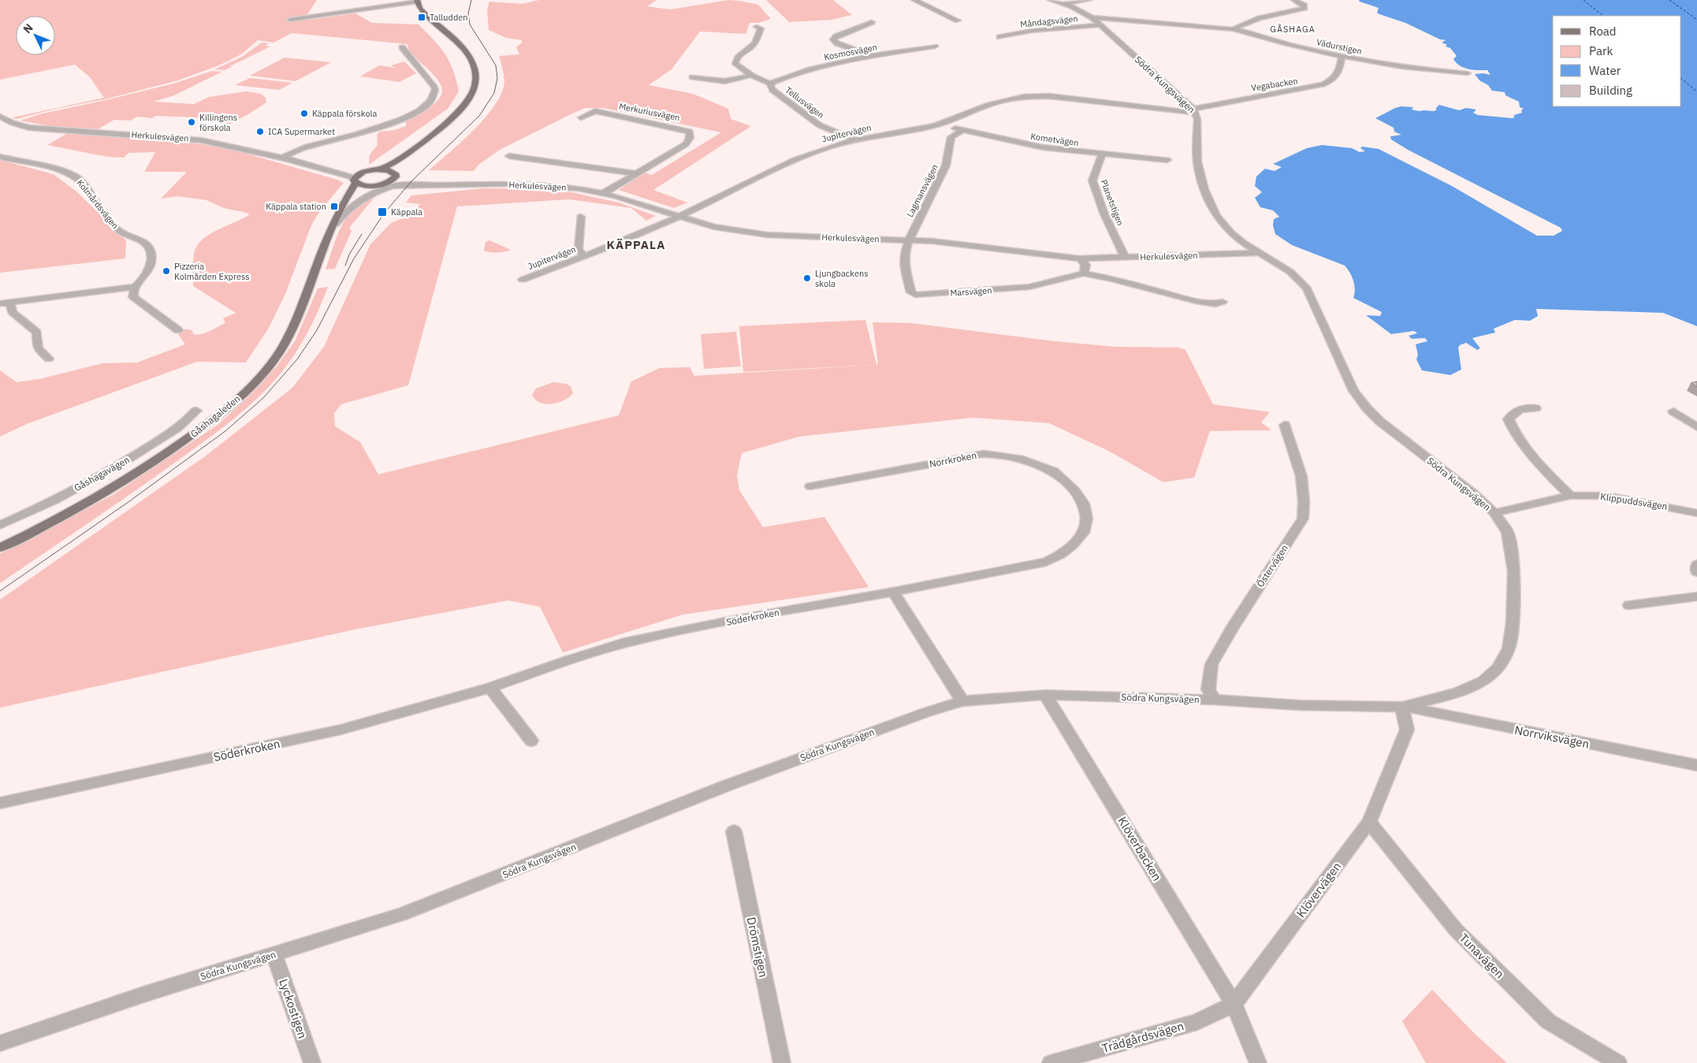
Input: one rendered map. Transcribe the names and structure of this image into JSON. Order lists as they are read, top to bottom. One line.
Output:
{"streets":{"main road":["Gåshagaleden"],"street":["Måndagsvägen","Vädurstigen","Kosmosvägen","Södra Kungsvägen","Vegabacken","Tellusvägen","Merkuriusvägen","Jupitervägen","Herkulesvägen","Kometvägen","Lagmansvägen","Planetstigen","Kolmårdsvägen","Marsvägen","Norrkroken","Gåshagavägen","Klippuddsvägen","Östervägen","Söderkroken","Norrviksvägen","Klöverbacken","Klövervägen","Drömstigen","Tunavägen","Lyckostigen","Trädgårdsvägen"]},"crossings":[["Måndagsvägen","Södra Kungsvägen"],["Vädurstigen","Södra Kungsvägen"],["Vädurstigen","Vegabacken"],["Kosmosvägen","Tellusvägen"],["Södra Kungsvägen","Vegabacken"],["Södra Kungsvägen","Jupitervägen"],["Södra Kungsvägen","Herkulesvägen"],["Södra Kungsvägen","Klippuddsvägen"],["Södra Kungsvägen","Östervägen"],["Södra Kungsvägen","Norrviksvägen"],["Södra Kungsvägen","Klöverbacken"],["Södra Kungsvägen","Klövervägen"],["Södra Kungsvägen","Lyckostigen"],["Vegabacken","Jupitervägen"],["Tellusvägen","Jupitervägen"],["Merkuriusvägen","Herkulesvägen"],["Jupitervägen","Herkulesvägen"],["Jupitervägen","Kometvägen"],["Herkulesvägen","Lagmansvägen"],["Herkulesvägen","Planetstigen"],["Herkulesvägen","Marsvägen"],["Herkulesvägen","Gåshagaleden"],["Kometvägen","Lagmansvägen"],["Kometvägen","Planetstigen"],["Lagmansvägen","Marsvägen"],["Norrkroken","Söderkroken"],["Norrviksvägen","Klövervägen"],["Klöverbacken","Klövervägen"],["Klöverbacken","Trädgårdsvägen"],["Klövervägen","Tunavägen"],["Klövervägen","Trädgårdsvägen"]],"districts":["GÅSHAGA","KÄPPALA"],"places":{"transit":["Talludden","Käppala station","Käppala"],"other":["Käppala förskola","Killingens förskola","ICA Supermarket","Pizzeria Kolmården Express","Ljungbackens skola"]},"legend":["Road","Park","Water","Building"],"north":"top left"}
